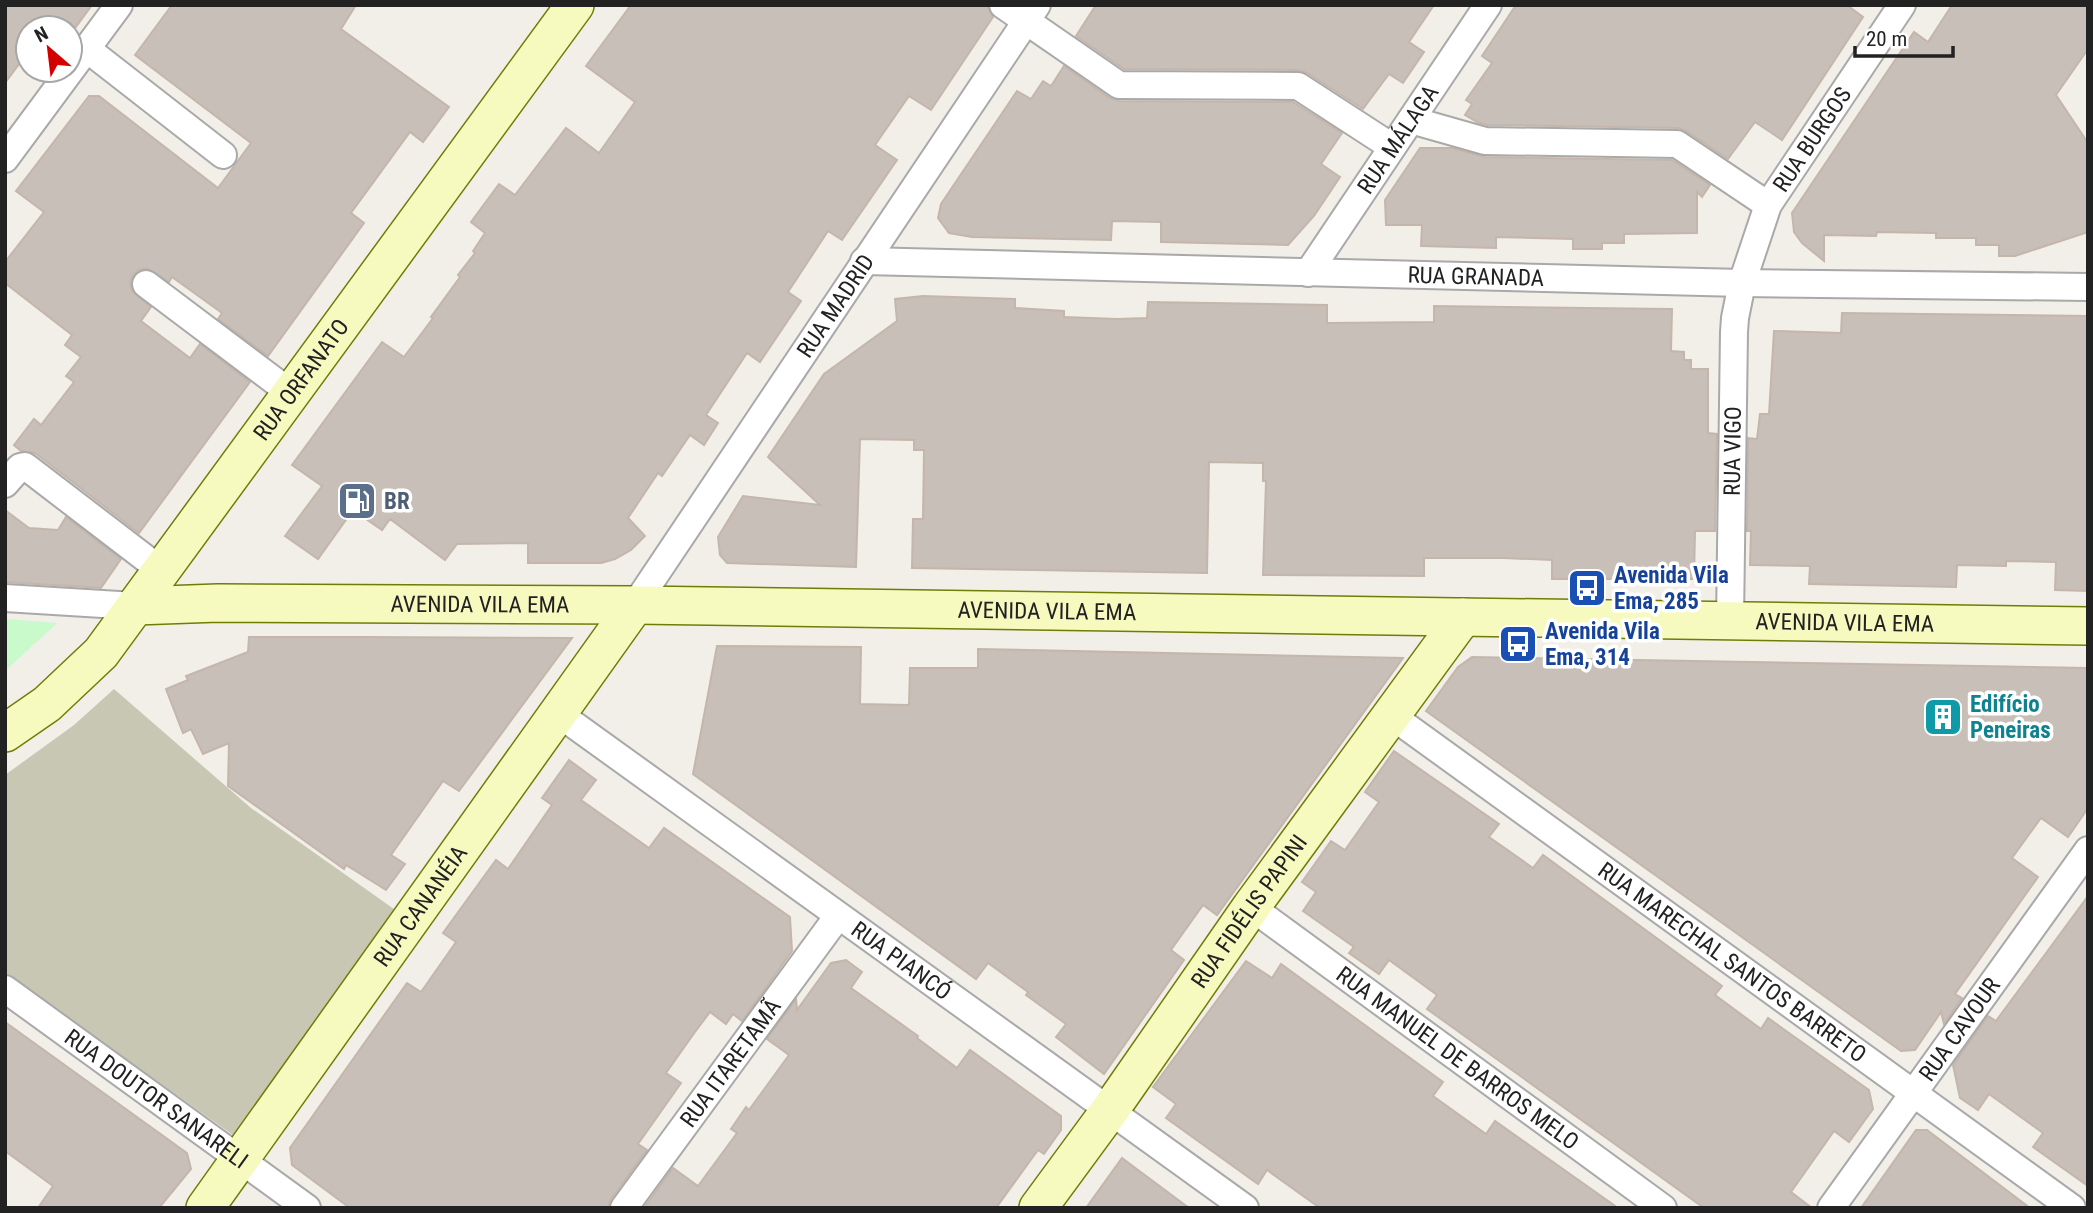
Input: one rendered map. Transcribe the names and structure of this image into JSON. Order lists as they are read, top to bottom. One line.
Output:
{"streets":{"main road":["RUA ORFANATO","AVENIDA VILA EMA","RUA CANANÉIA","RUA FIDÉLIS PAPINI"],"street":["RUA MÁLAGA","RUA BURGOS","RUA GRANADA","RUA MADRID","RUA VIGO","RUA PIANCÓ","RUA MARECHAL SANTOS BARRETO","RUA CAVOUR","RUA MANUEL DE BARROS MELO","RUA ITARETAMÃ","RUA DOUTOR SANARELI"]},"crossings":[["RUA MÁLAGA","RUA GRANADA"],["RUA BURGOS","RUA GRANADA"],["RUA BURGOS","RUA VIGO"],["RUA GRANADA","RUA MADRID"],["RUA GRANADA","RUA VIGO"],["RUA MADRID","AVENIDA VILA EMA"],["RUA MADRID","RUA CANANÉIA"],["RUA ORFANATO","AVENIDA VILA EMA"],["RUA VIGO","AVENIDA VILA EMA"],["AVENIDA VILA EMA","RUA CANANÉIA"],["AVENIDA VILA EMA","RUA FIDÉLIS PAPINI"],["RUA CANANÉIA","RUA PIANCÓ"],["RUA CANANÉIA","RUA DOUTOR SANARELI"],["RUA FIDÉLIS PAPINI","RUA PIANCÓ"],["RUA FIDÉLIS PAPINI","RUA MARECHAL SANTOS BARRETO"],["RUA FIDÉLIS PAPINI","RUA MANUEL DE BARROS MELO"],["RUA PIANCÓ","RUA ITARETAMÃ"],["RUA MARECHAL SANTOS BARRETO","RUA CAVOUR"]],"places":{"fuel station":["BR"],"bus stop":["Avenida Vila Ema, 285","Avenida Vila Ema, 314"],"building":["Edifício Peneiras"]},"scale_bar":"20 m","north":"top left"}
